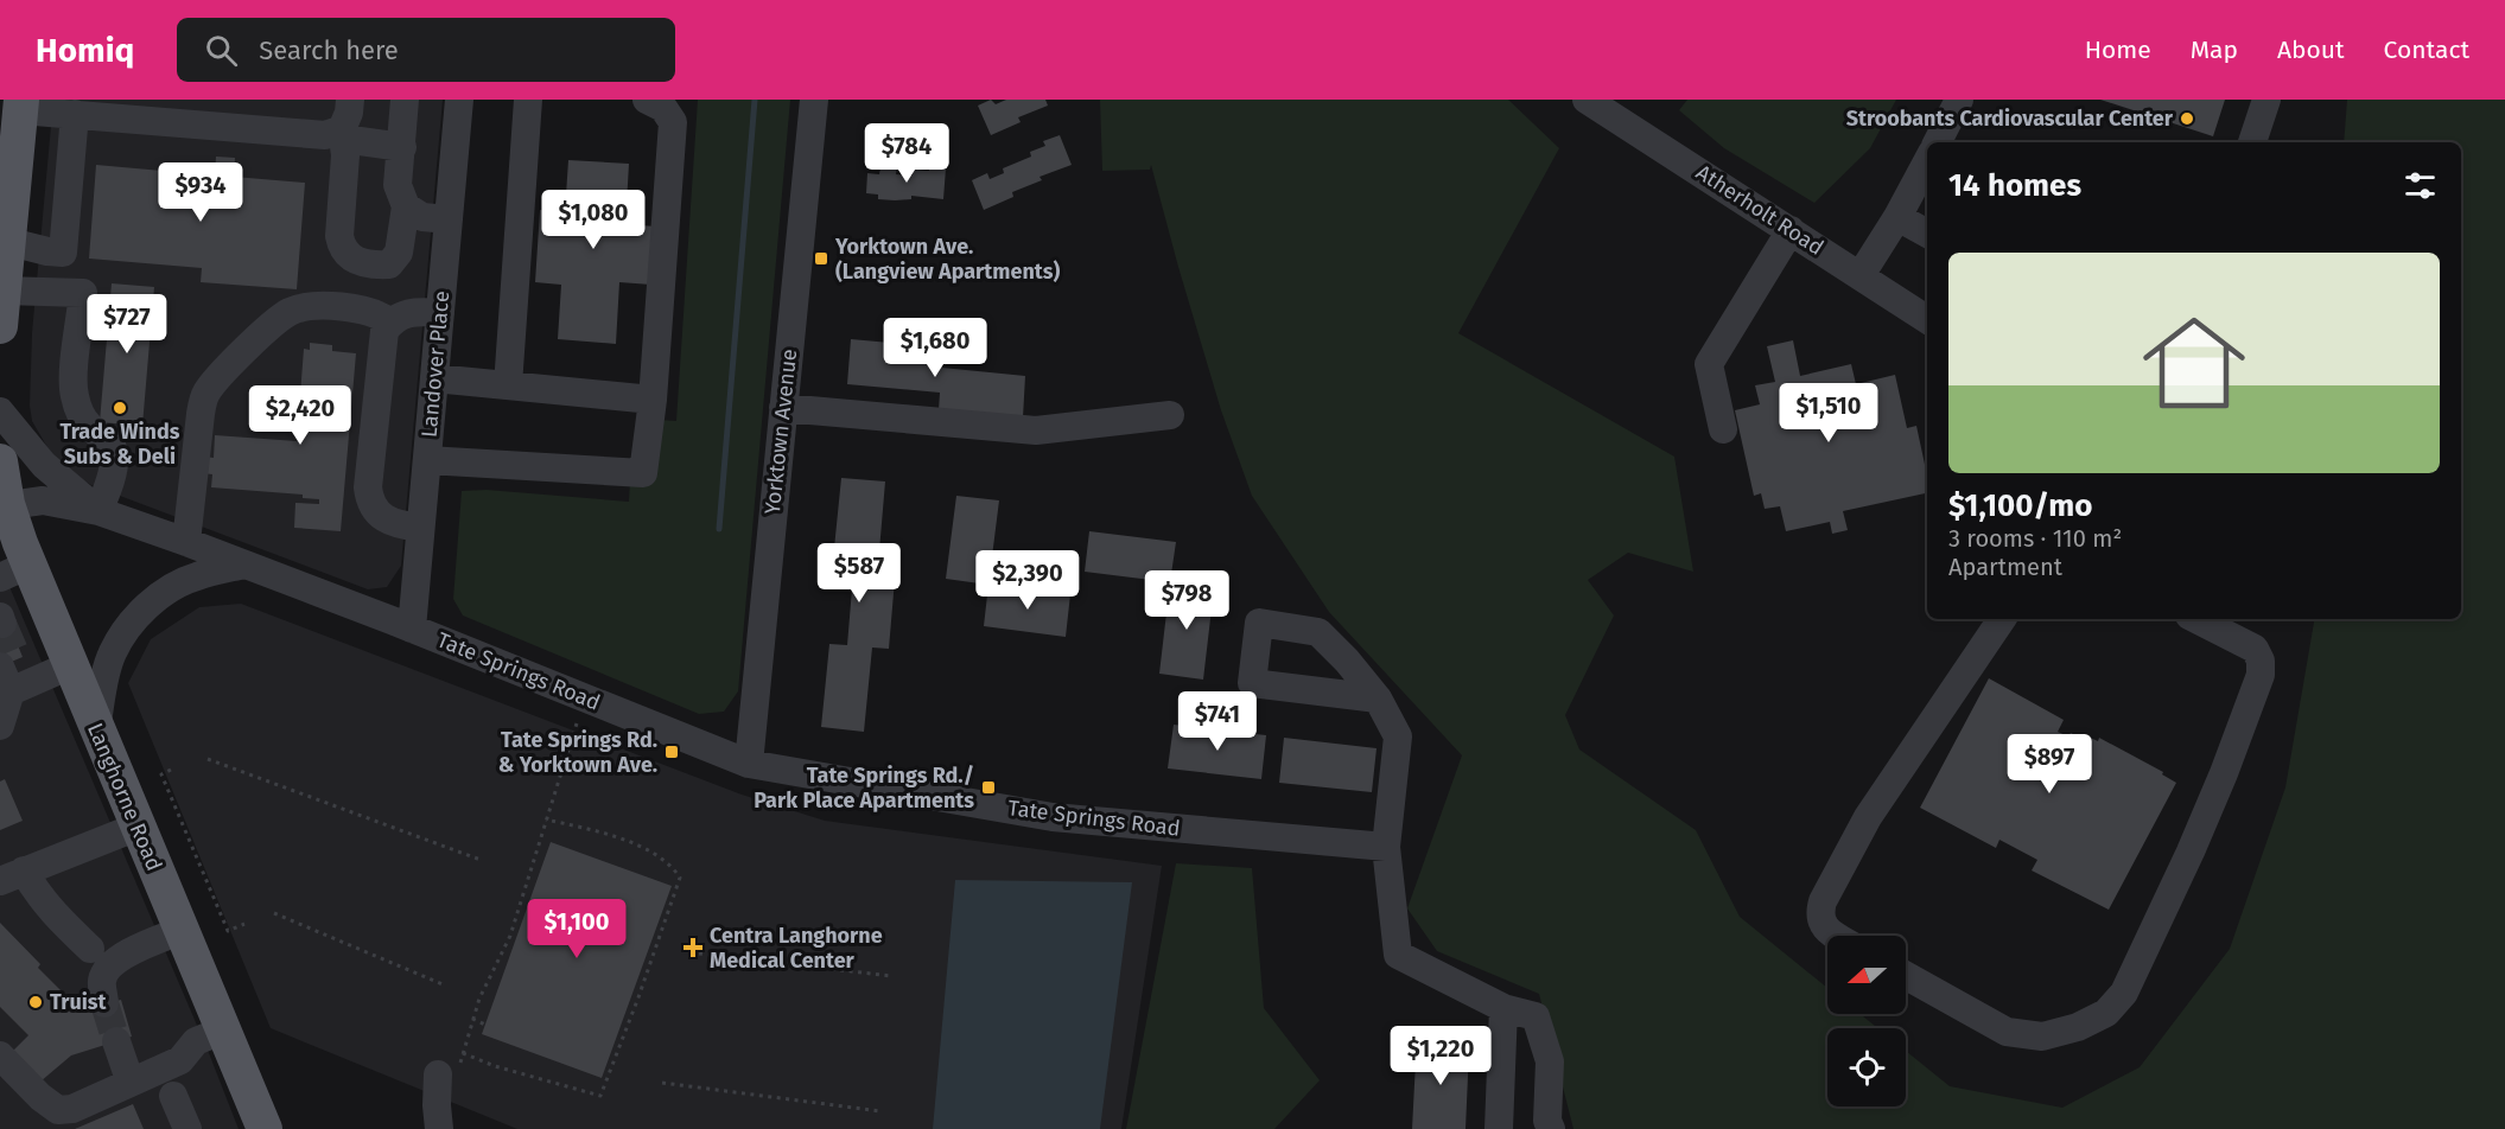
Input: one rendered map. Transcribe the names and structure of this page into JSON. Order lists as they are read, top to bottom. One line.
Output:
{"streets":{"main road":["Langhorne Road"],"street":["Atherholt Road","Landover Place","Yorktown Avenue","Tate Springs Road"]},"crossings":[["Landover Place","Tate Springs Road"],["Yorktown Avenue","Tate Springs Road"],["Tate Springs Road","Langhorne Road"]],"places":{"other":["Stroobants Cardiovascular Center","Trade Winds Subs & Deli","Truist"],"transit":["Yorktown Ave. (Langview Apartments)","Tate Springs Rd. & Yorktown Ave.","Tate Springs Rd./ Park Place Apartments"],"health":["Centra Langhorne Medical Center"]},"north":"left","page":{"header":"Homiq","search":"Search here","nav":["Home","Map","About","Contact"],"price":["$784","$934","$1,080","$727","$1,680","$1,510","$2,420","$587","$2,390","$798","$741","$897","$1,100","$1,220"],"heading":"14 homes","list":[{"name":"$1,100/mo","note":"3 rooms · 110 m² · Apartment"}]}}
